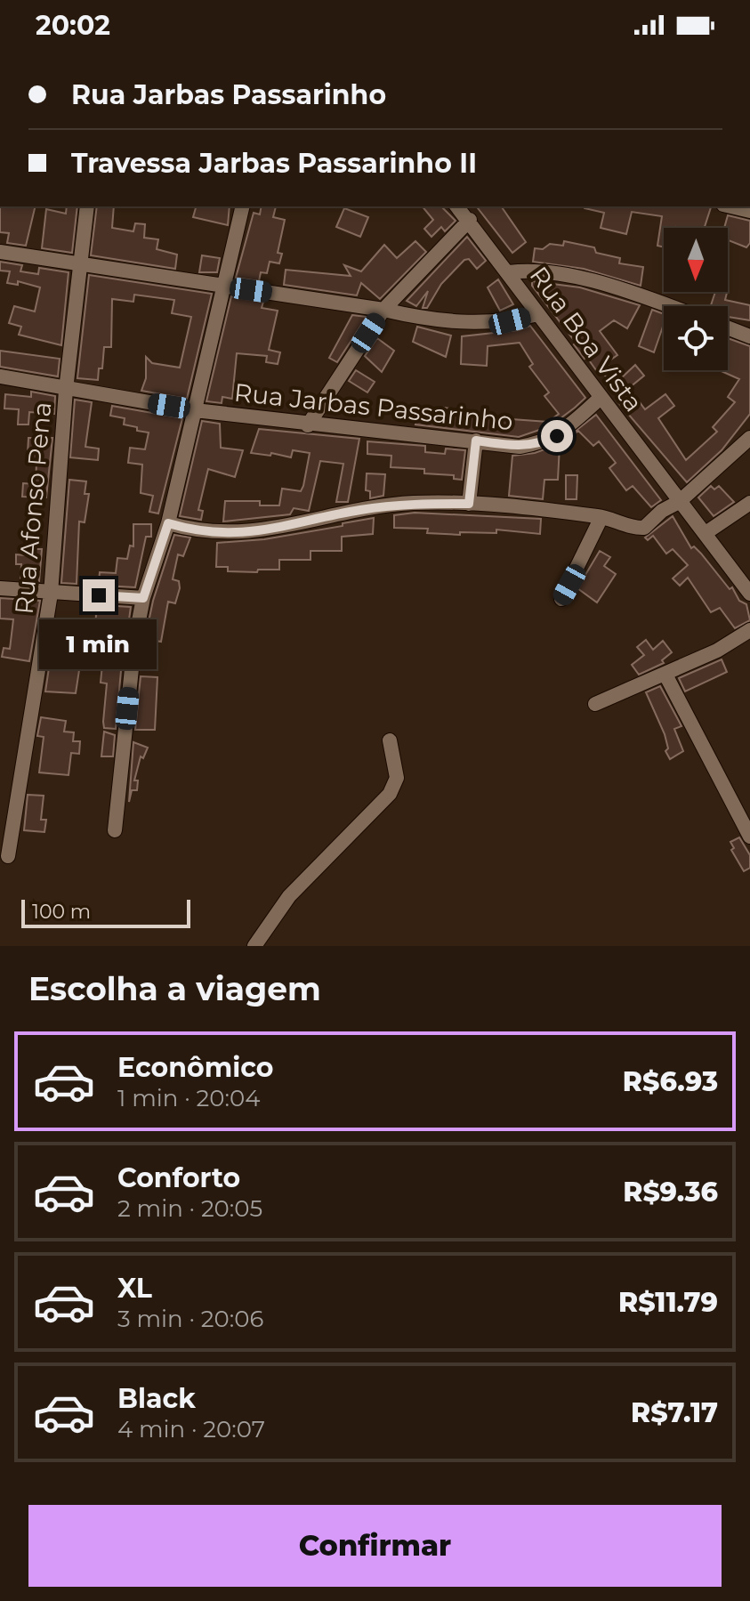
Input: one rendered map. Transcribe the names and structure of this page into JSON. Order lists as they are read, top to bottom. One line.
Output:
{"streets":{"street":["Rua Boa Vista","Rua Jarbas Passarinho","Rua Afonso Pena"]},"crossings":[["Rua Boa Vista","Rua Jarbas Passarinho"],["Rua Jarbas Passarinho","Rua Afonso Pena"]],"scale_bar":"100 m","north":"bottom","page":{"status":"20:02","banner":["Rua Jarbas Passarinho","Travessa Jarbas Passarinho II"],"bubble":"1 min","scale":"100 m","heading":"Escolha a viagem","list":[{"name":"Econômico","note":"1 min · 20:04","value":"R$6.93"},{"name":"Conforto","note":"2 min · 20:05","value":"R$9.36"},{"name":"XL","note":"3 min · 20:06","value":"R$11.79"},{"name":"Black","note":"4 min · 20:07","value":"R$7.17"}],"buttons":"Confirmar"}}
